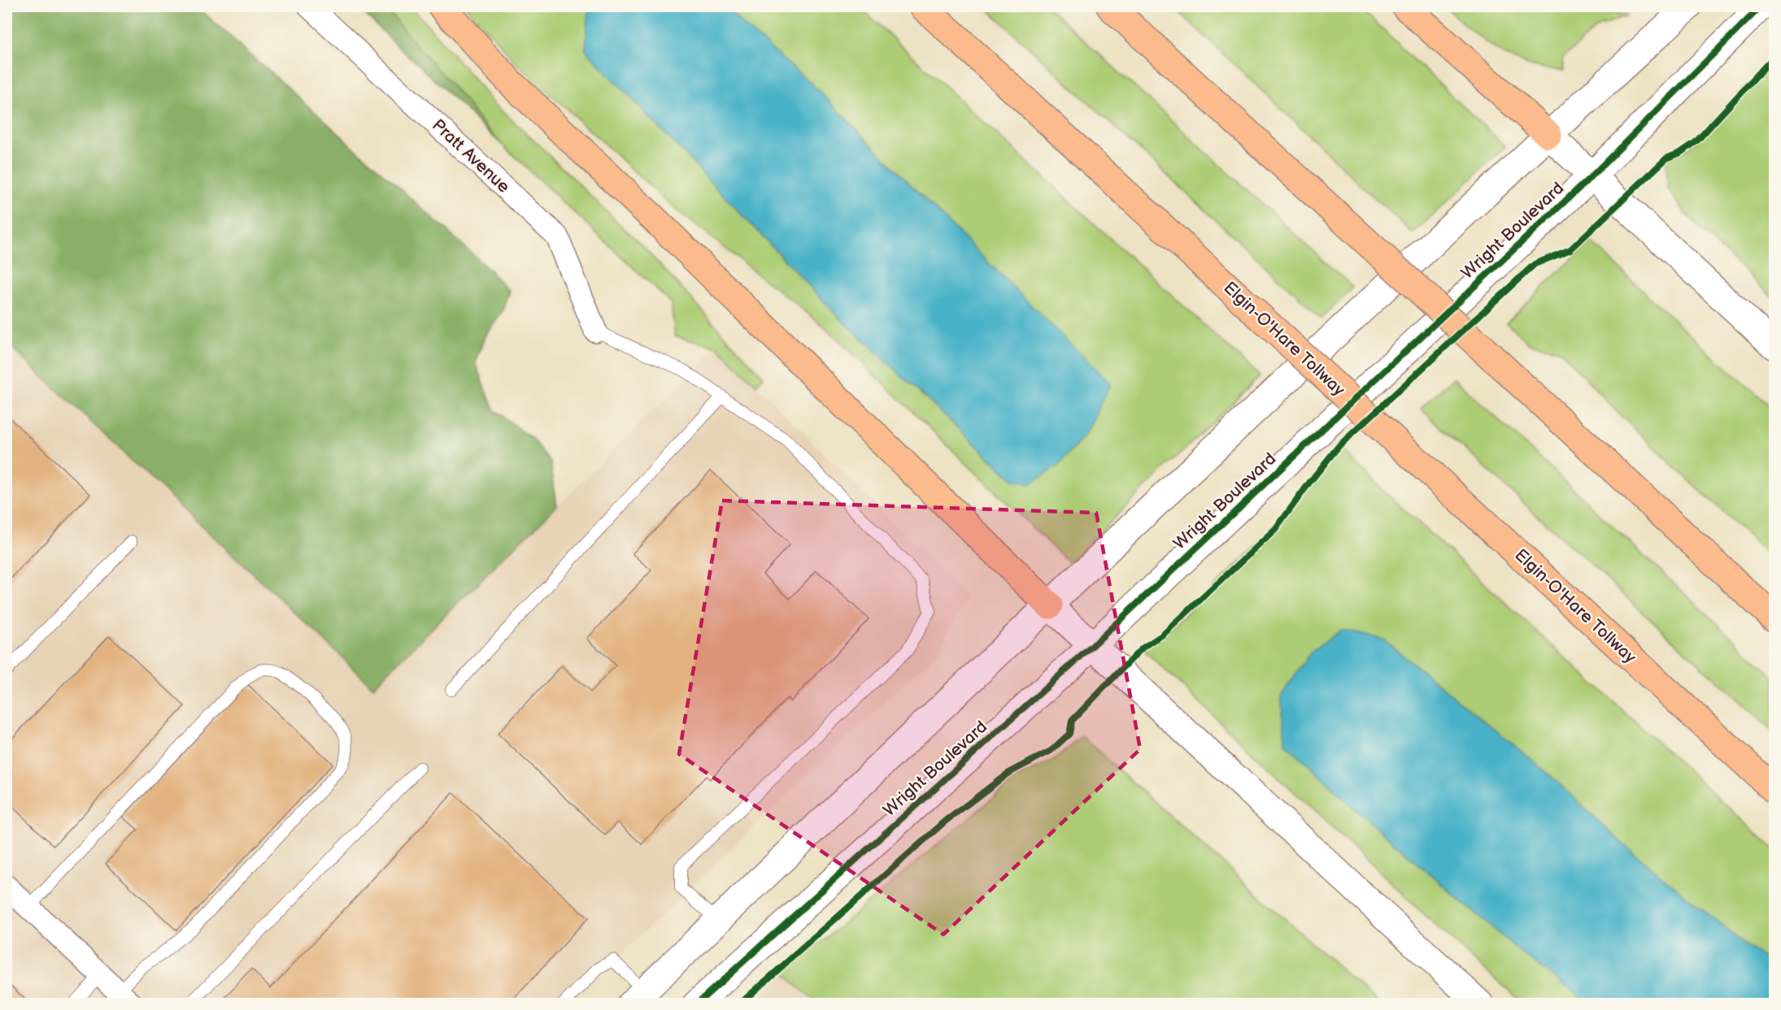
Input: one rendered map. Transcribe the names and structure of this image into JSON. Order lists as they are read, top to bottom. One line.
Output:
{"streets":{"highway":["Elgin-O'Hare Tollway"],"street":["Pratt Avenue","Wright Boulevard"]}}
